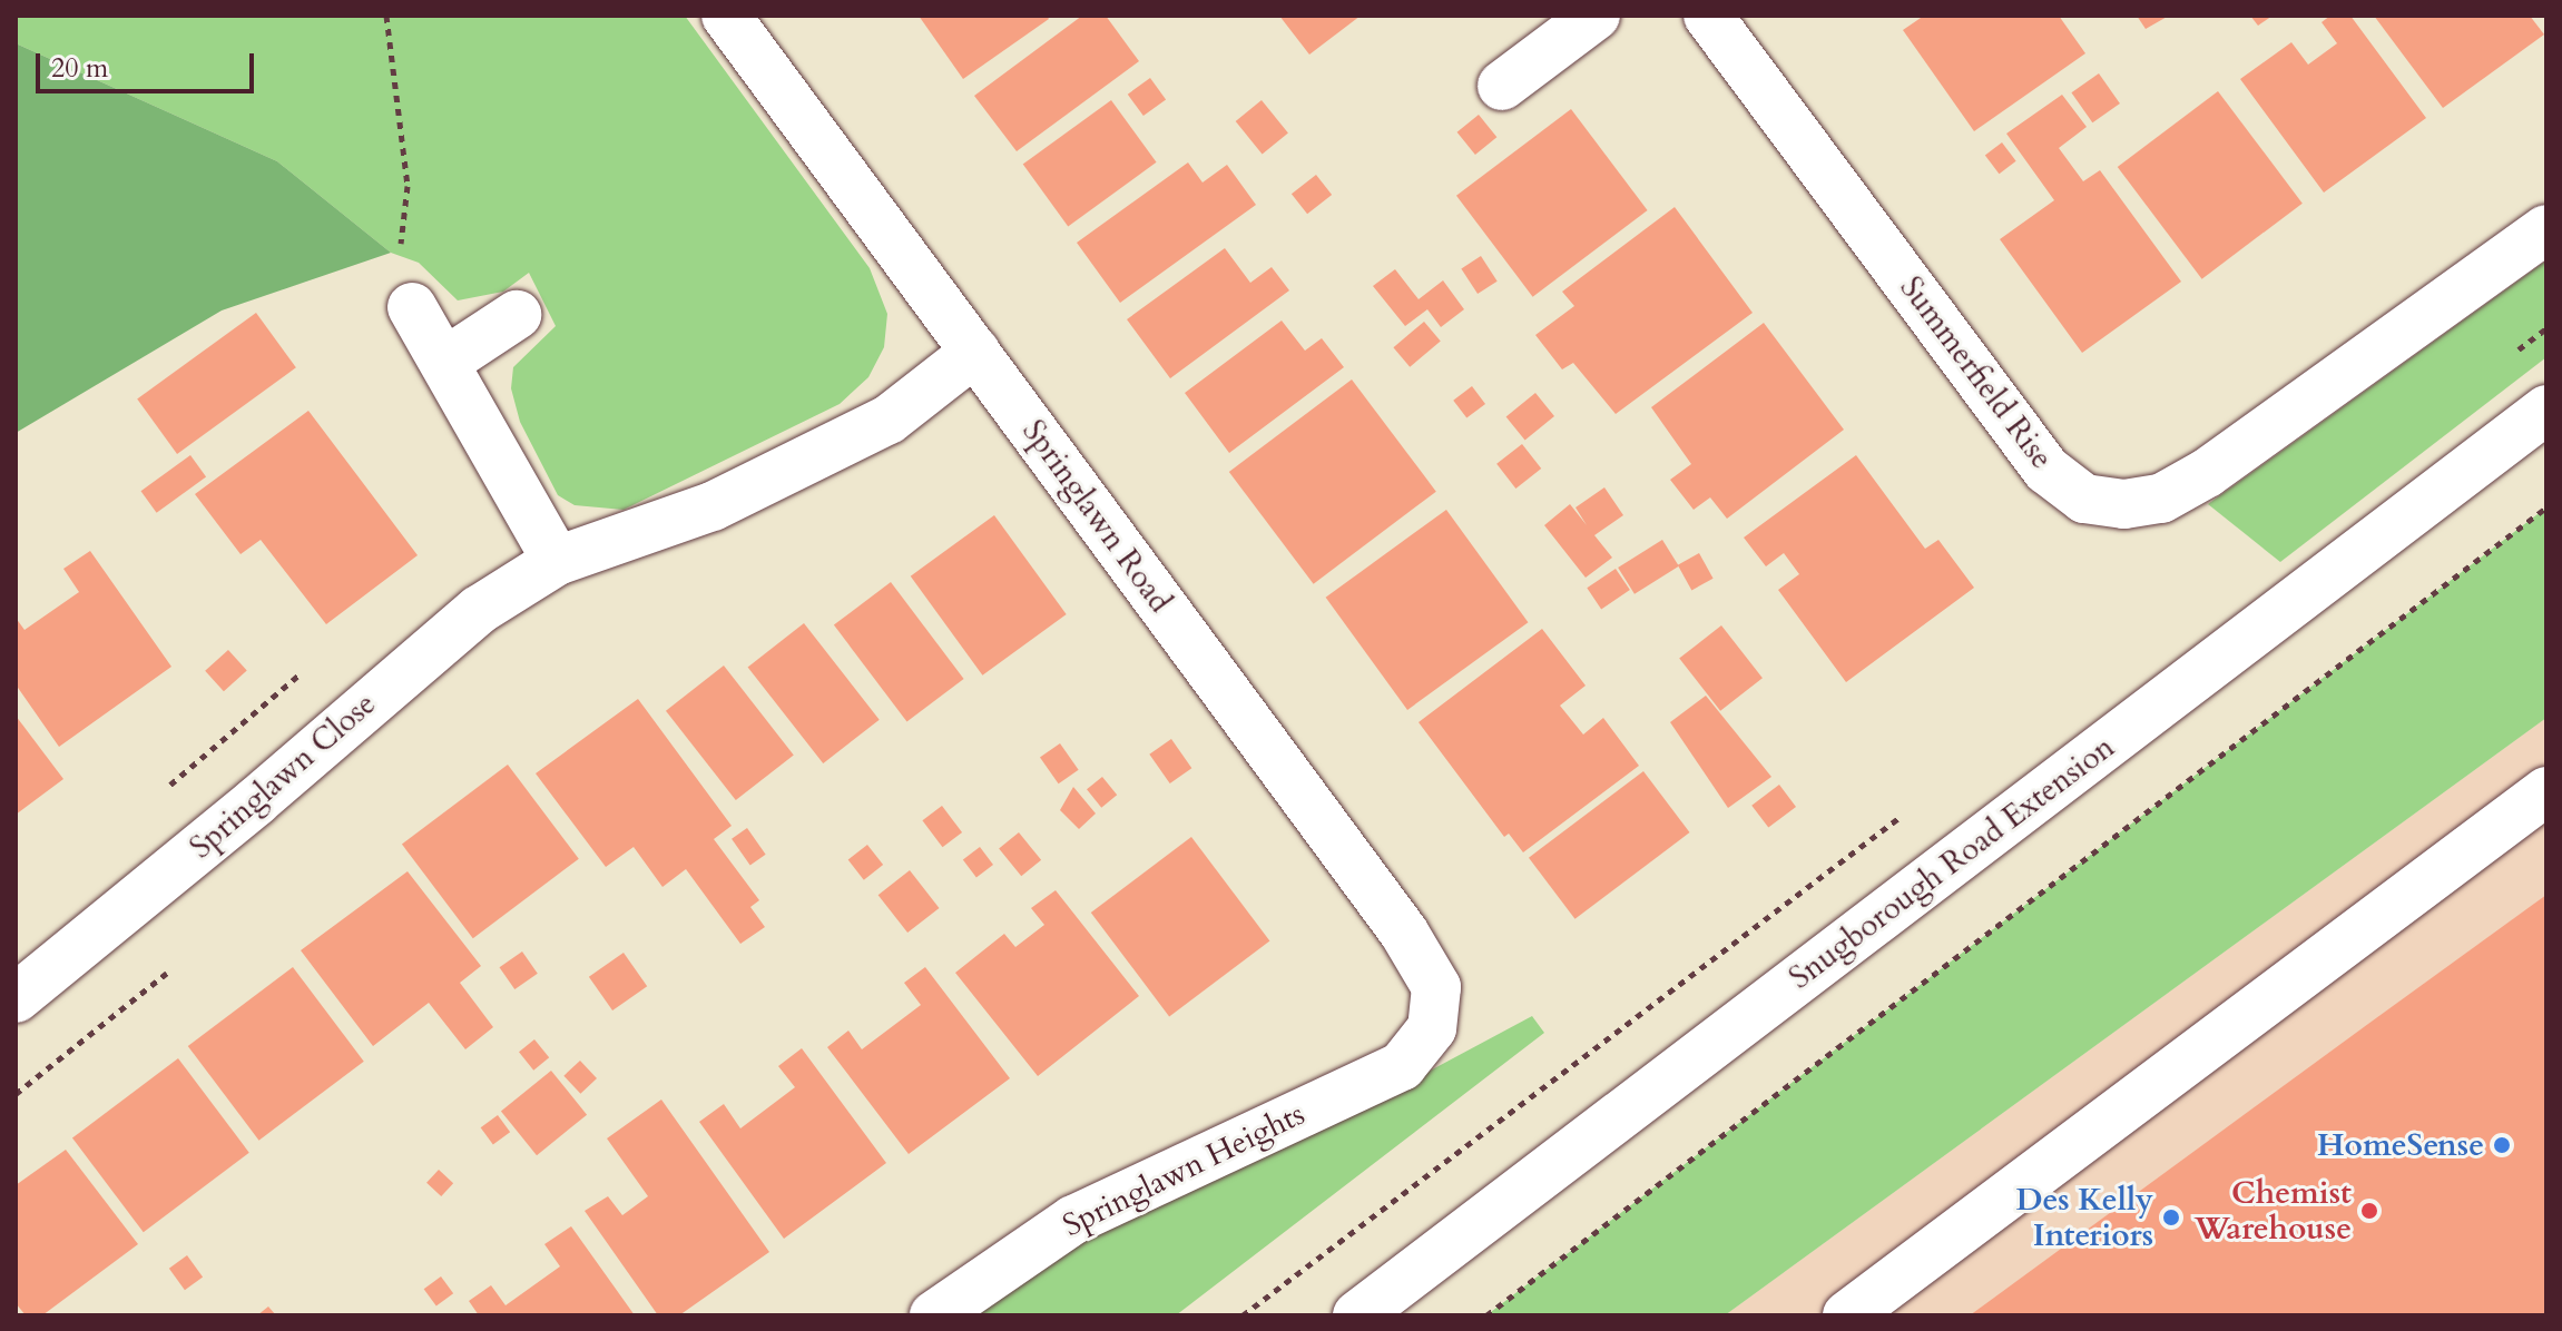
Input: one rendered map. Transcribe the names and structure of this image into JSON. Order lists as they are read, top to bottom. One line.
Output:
{"streets":{"street":["Summerfield Rise","Springlawn Road","Springlawn Close","Snugborough Road Extension","Springlawn Heights"]},"crossings":[["Springlawn Road","Springlawn Close"],["Springlawn Road","Springlawn Heights"]],"places":["HomeSense","Chemist Warehouse","Des Kelly Interiors"],"scale_bar":"20 m"}
